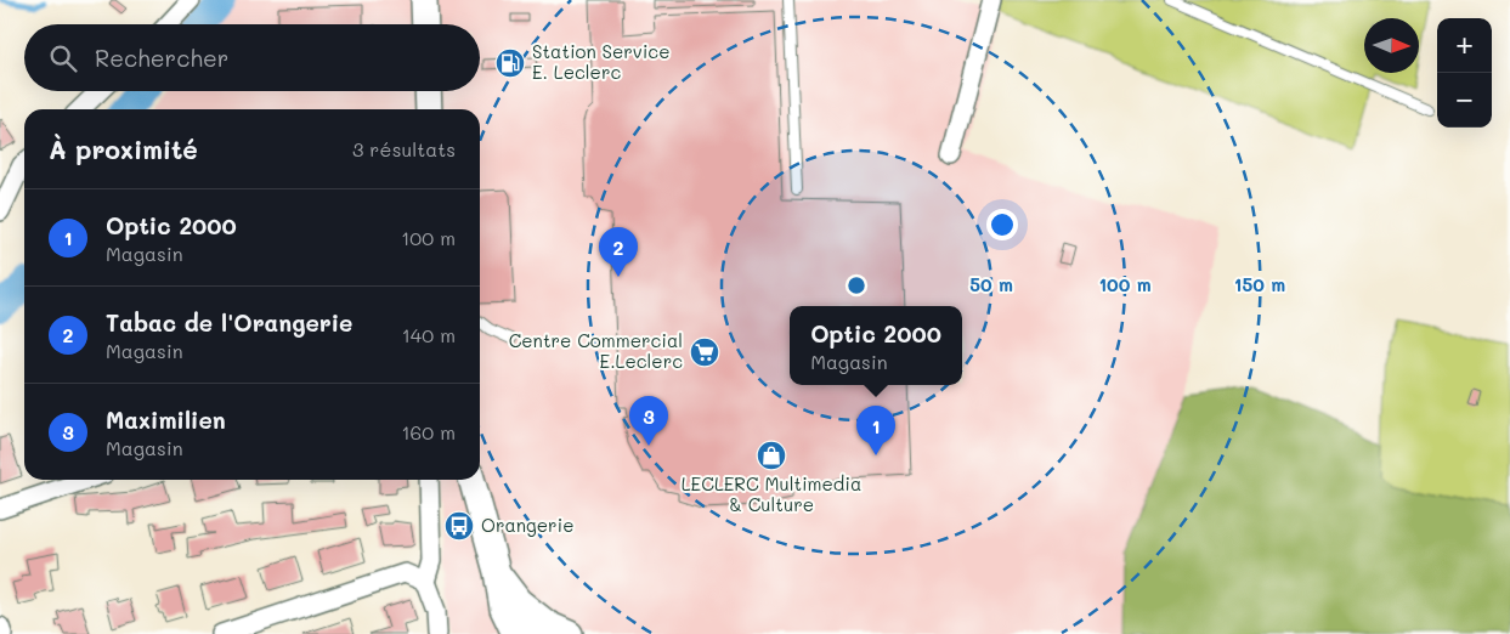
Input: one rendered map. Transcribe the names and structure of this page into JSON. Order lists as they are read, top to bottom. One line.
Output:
{"places":{"fuel station":["Station Service E. Leclerc"],"supermarket":["Centre Commercial E.Leclerc"],"shop":["LECLERC Multimedia & Culture"],"bus stop":["Orangerie"]},"north":"right","page":{"map_buttons":["+","−"],"search":"Rechercher","heading":["À proximité","3 résultats"],"list":[{"mark":"1","name":"Optic 2000","note":"Magasin","value":"100 m"},{"mark":"2","name":"Tabac de l'Orangerie","note":"Magasin","value":"140 m"},{"mark":"3","name":"Maximilien","note":"Magasin","value":"160 m"}],"pins":["2","3","1"],"popup":["Optic 2000","Magasin"]},"rings":["50 m","100 m","150 m"]}
